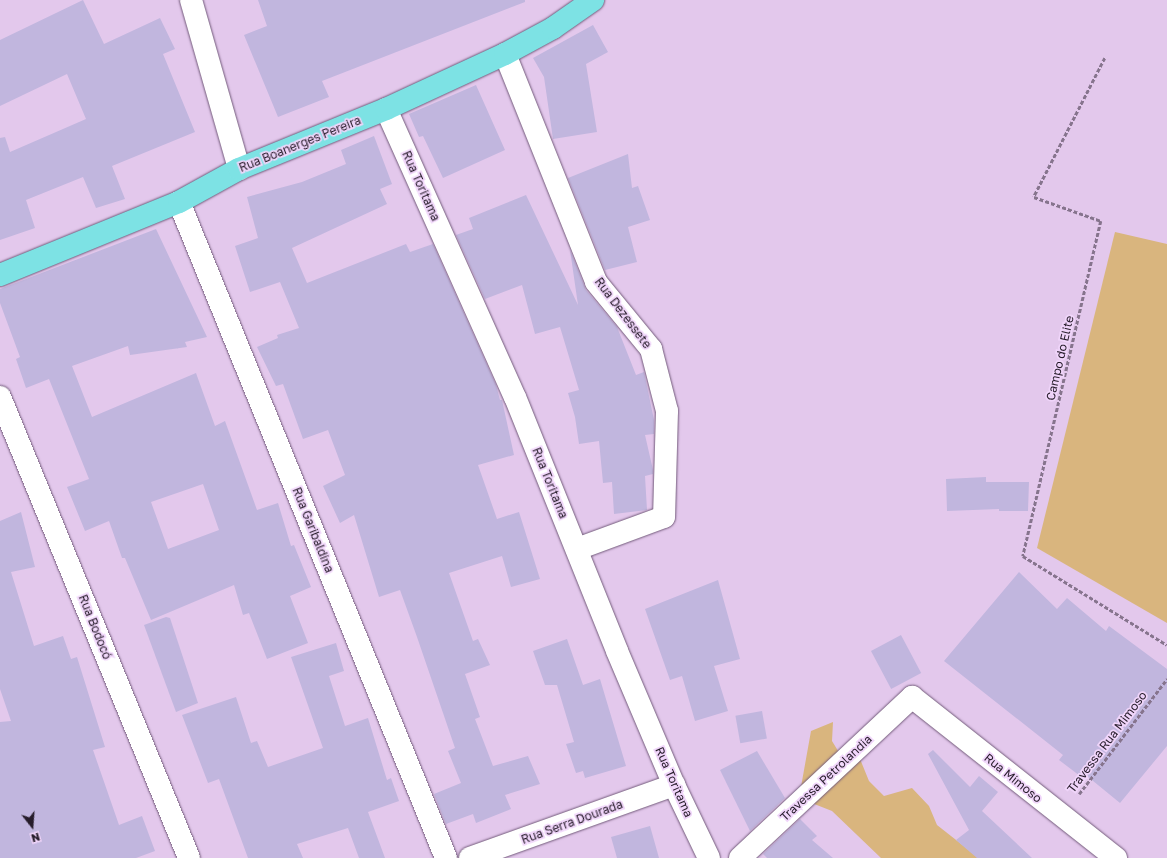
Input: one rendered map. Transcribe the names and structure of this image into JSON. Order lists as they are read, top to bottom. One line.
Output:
{"streets":{"main road":["Rua Boanerges Pereira"],"street":["Rua Toritama","Rua Dezessete","Rua Garibaldina","Rua Bodocó","Travessa Petrolandia","Rua Mimoso","Rua Serra Dourada"],"path":["Campo do Elite","Travessa Rua Mimoso"]},"crossings":[["Rua Boanerges Pereira","Rua Toritama"],["Rua Boanerges Pereira","Rua Dezessete"],["Rua Boanerges Pereira","Rua Garibaldina"],["Rua Toritama","Rua Dezessete"],["Rua Toritama","Rua Serra Dourada"],["Travessa Rua Mimoso","Rua Mimoso"],["Travessa Petrolandia","Rua Mimoso"]],"north":"bottom"}
